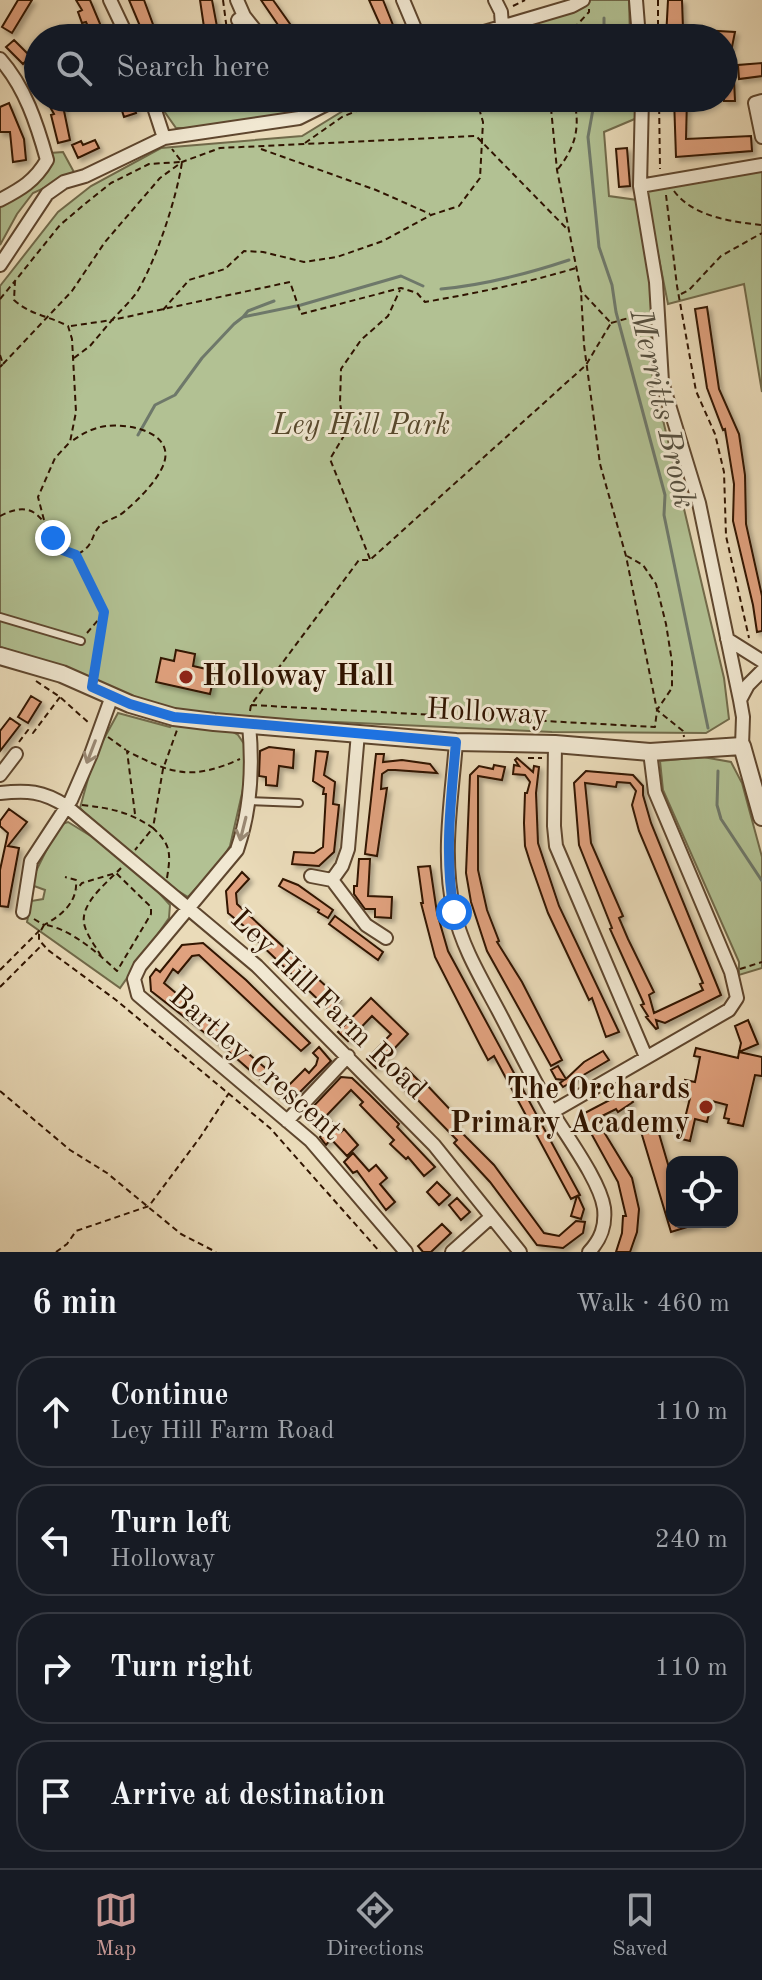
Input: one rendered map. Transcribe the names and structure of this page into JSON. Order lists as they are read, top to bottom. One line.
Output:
{"streets":{"street":["Holloway","Ley Hill Farm Road","Bartley Crescent"]},"crossings":[["Ley Hill Farm Road","Bartley Crescent"]],"water":["Merritts Brook"],"parks":["Ley Hill Park"],"places":["Holloway Hall","The Orchards Primary Academy"],"page":{"search":"Search here","heading":["6 min","Walk · 460 m"],"list":[["Continue","Ley Hill Farm Road","110 m"],["Turn left","Holloway","240 m"],["Turn right","110 m"],"Arrive at destination"],"nav":["Map","Directions","Saved"]}}
